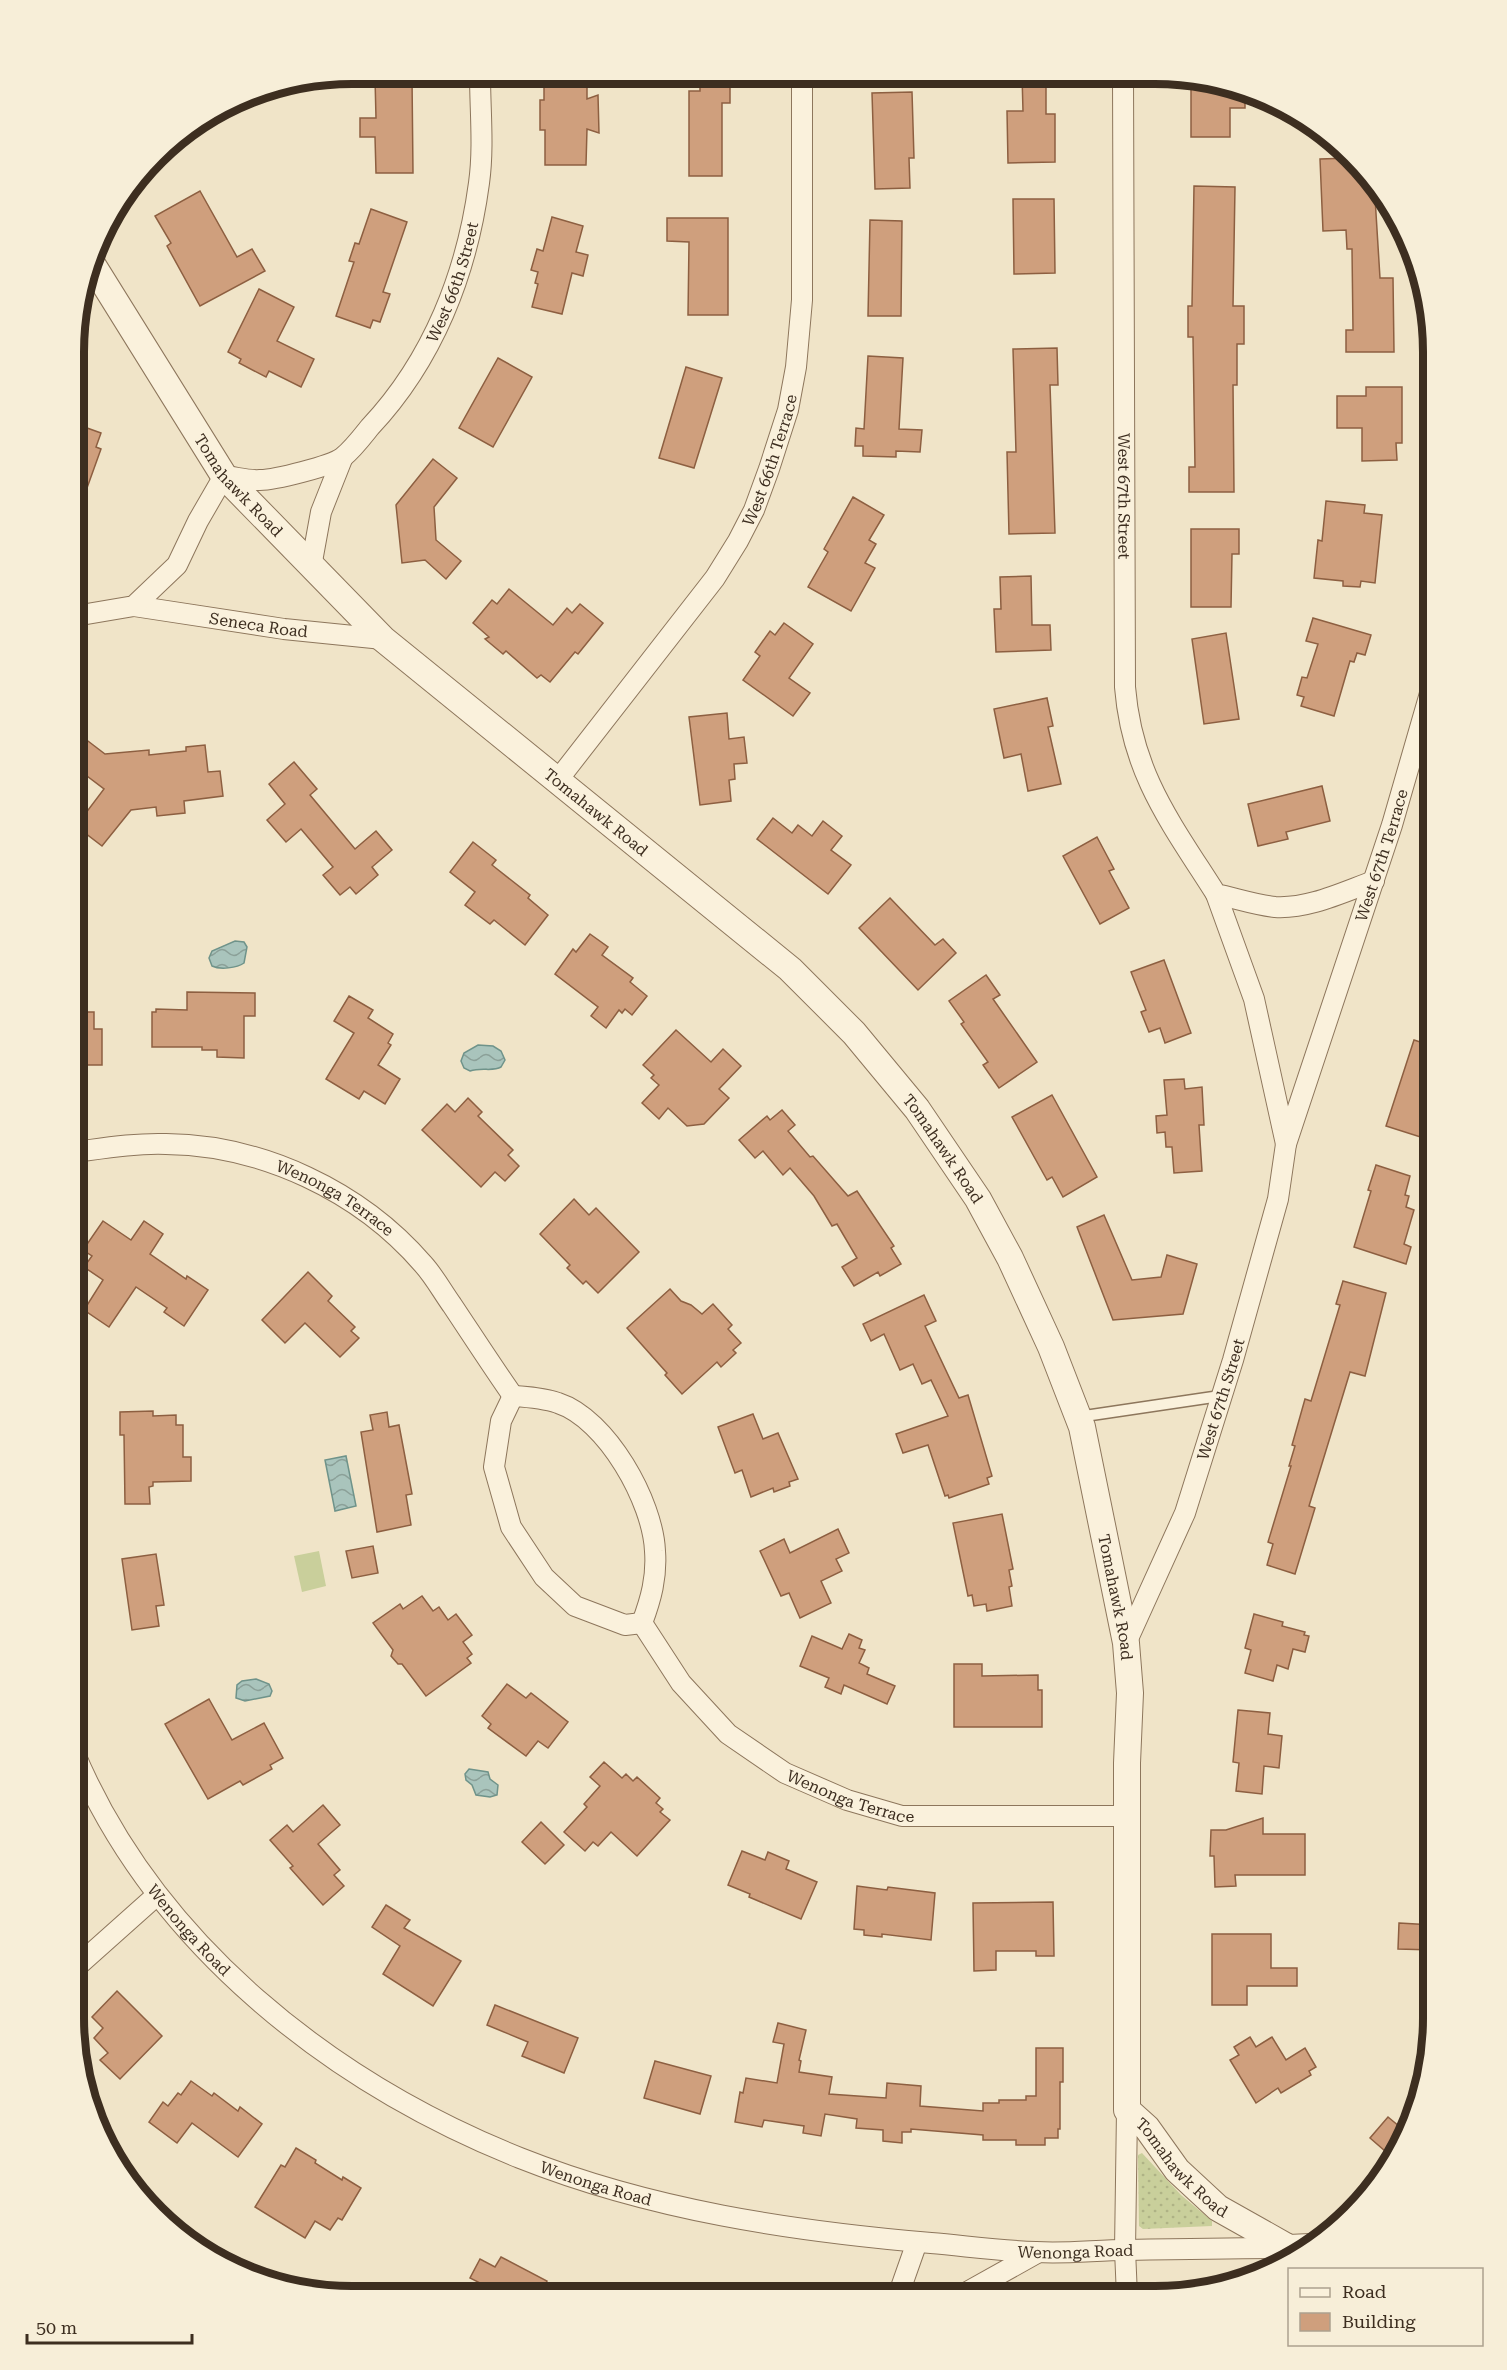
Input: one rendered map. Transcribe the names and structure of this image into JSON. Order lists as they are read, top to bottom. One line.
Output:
{"streets":{"street":["West 66th Street","West 66th Terrace","Tomahawk Road","West 67th Street","Seneca Road","West 67th Terrace","Wenonga Terrace","Wenonga Road"]},"crossings":[["West 66th Street","Tomahawk Road"],["West 66th Terrace","Tomahawk Road"],["Tomahawk Road","West 67th Street"],["Tomahawk Road","Seneca Road"],["Tomahawk Road","Wenonga Terrace"],["West 67th Street","West 67th Terrace"]],"legend":["Road","Building"],"scale_bar":"50 m"}
